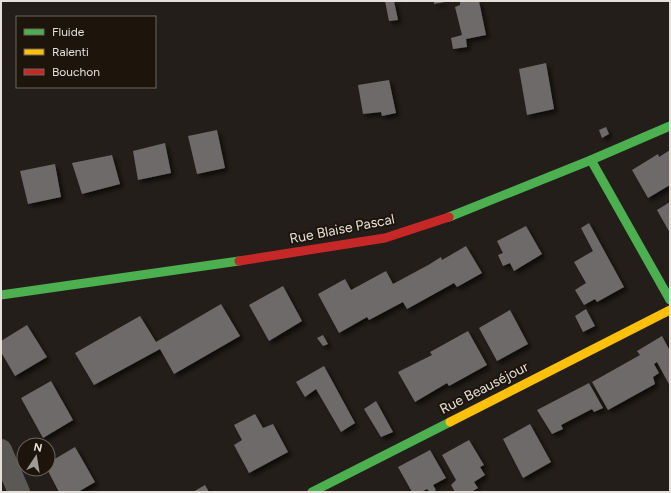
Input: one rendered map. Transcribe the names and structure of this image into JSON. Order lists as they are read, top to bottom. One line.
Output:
{"streets":{"street":["Rue Blaise Pascal","Rue Beauséjour"]},"legend":["Fluide","Ralenti","Bouchon"],"north":"top"}
